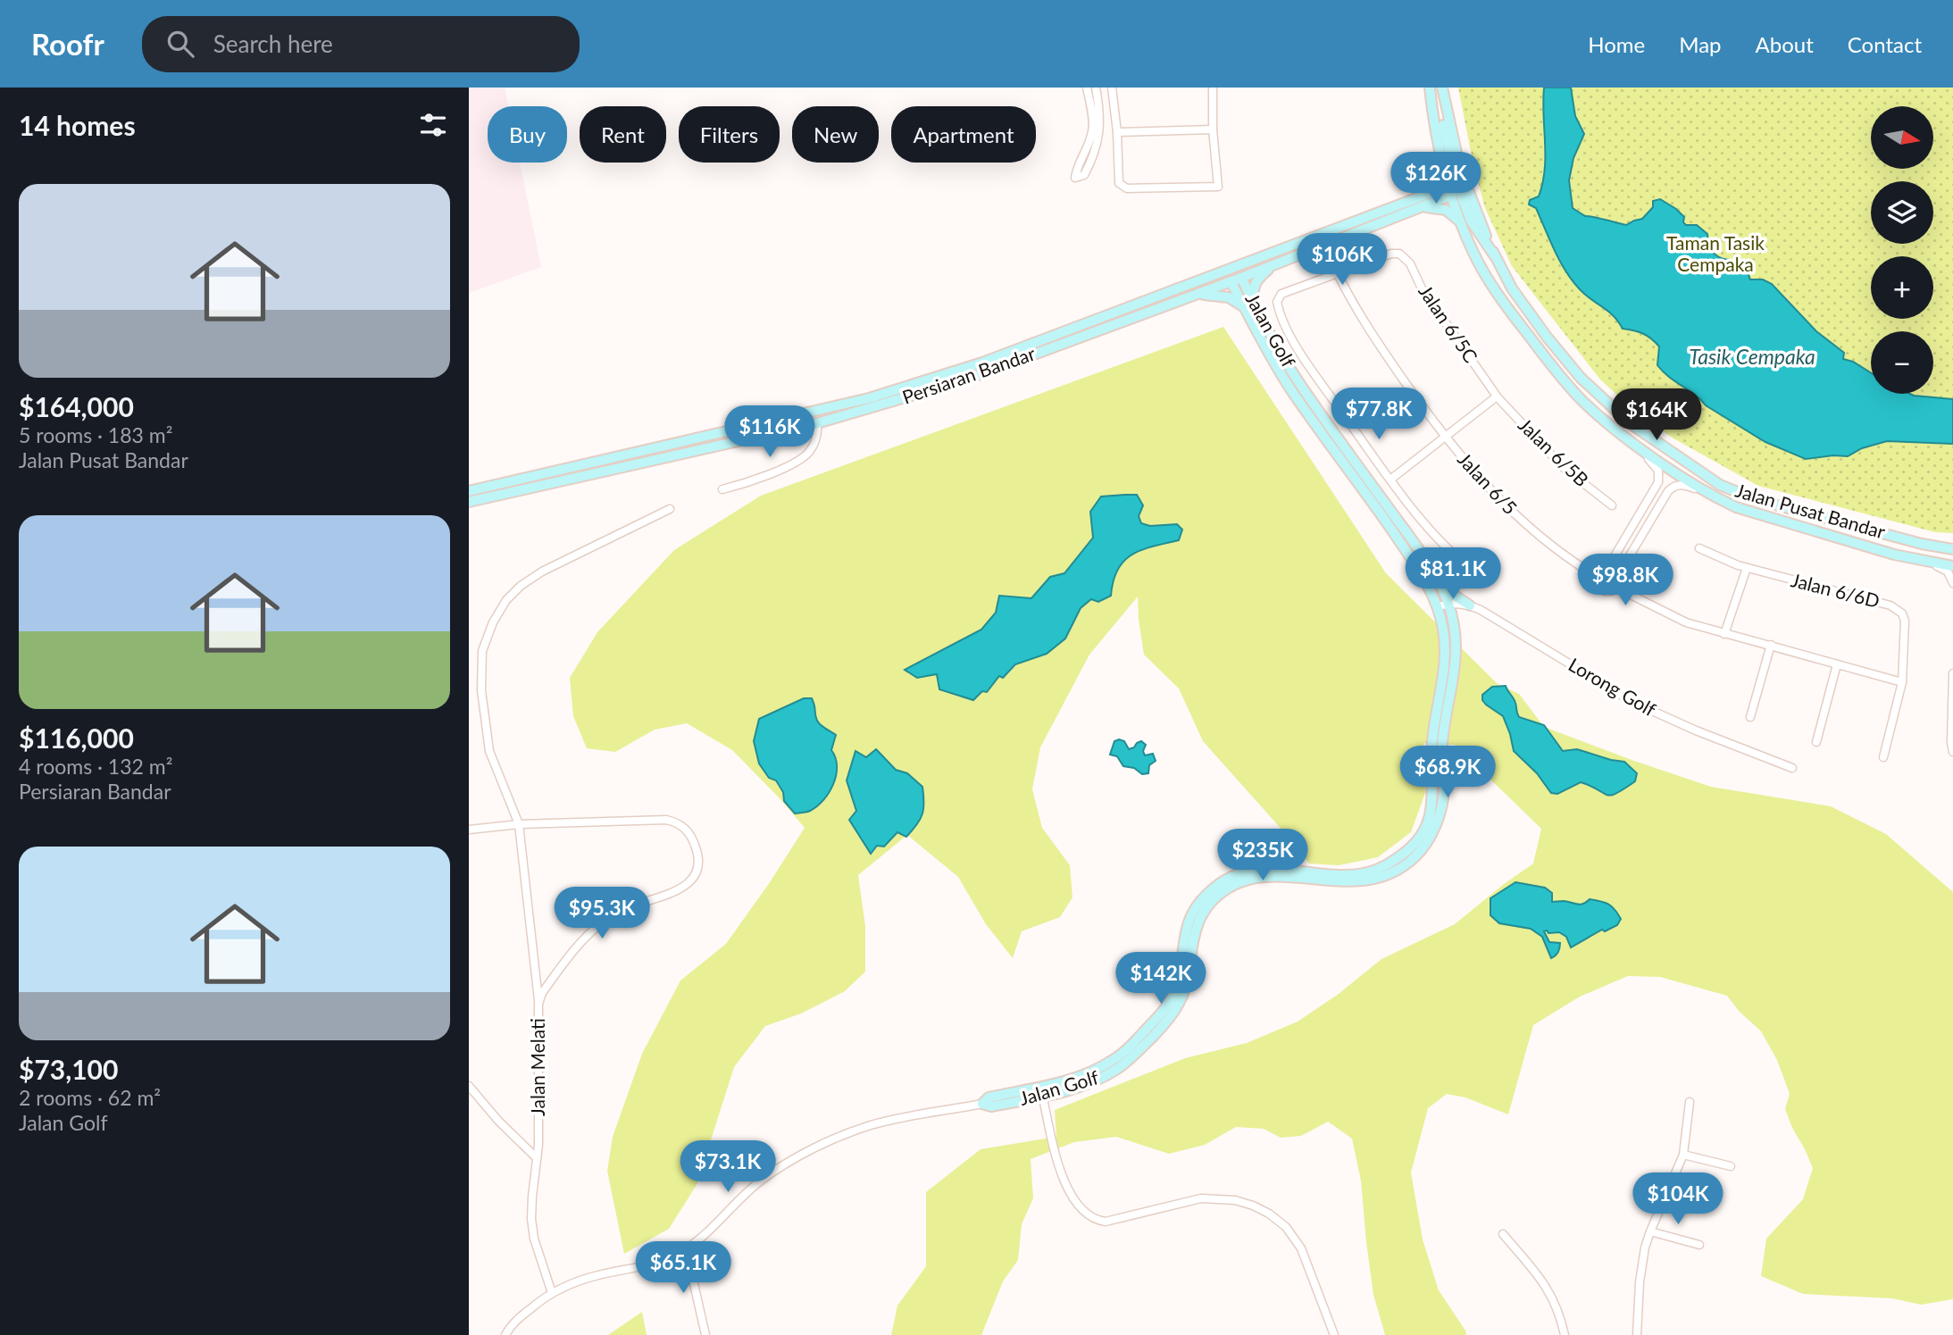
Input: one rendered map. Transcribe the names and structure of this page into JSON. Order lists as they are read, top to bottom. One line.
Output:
{"streets":{"main road":["Jalan Golf","Persiaran Bandar","Jalan Pusat Bandar"],"street":["Jalan 6/5C","Jalan 6/5B","Jalan 6/5","Jalan 6/6D","Lorong Golf","Jalan Melati"]},"crossings":[["Jalan 6/5C","Jalan 6/5B"],["Jalan 6/5C","Jalan 6/5"],["Jalan Golf","Persiaran Bandar"],["Jalan Golf","Lorong Golf"],["Jalan Golf","Jalan Melati"],["Persiaran Bandar","Jalan Pusat Bandar"]],"water":["Tasik Cempaka"],"parks":["Taman Tasik Cempaka"],"north":"right","page":{"header":"Roofr","search":"Search here","nav":["Home","Map","About","Contact"],"heading":"14 homes","map_buttons":["+","−"],"chip":["Buy","Rent","Filters","New","Apartment"],"price":["$126K","$106K","$77.8K","$164K","$116K","$81.1K","$98.8K","$68.9K","$235K","$95.3K","$142K","$73.1K","$104K","$65.1K"],"list":[{"name":"$164,000","note":"5 rooms · 183 m² · Jalan Pusat Bandar"},{"name":"$116,000","note":"4 rooms · 132 m² · Persiaran Bandar"},{"name":"$73,100","note":"2 rooms · 62 m² · Jalan Golf"}]}}
